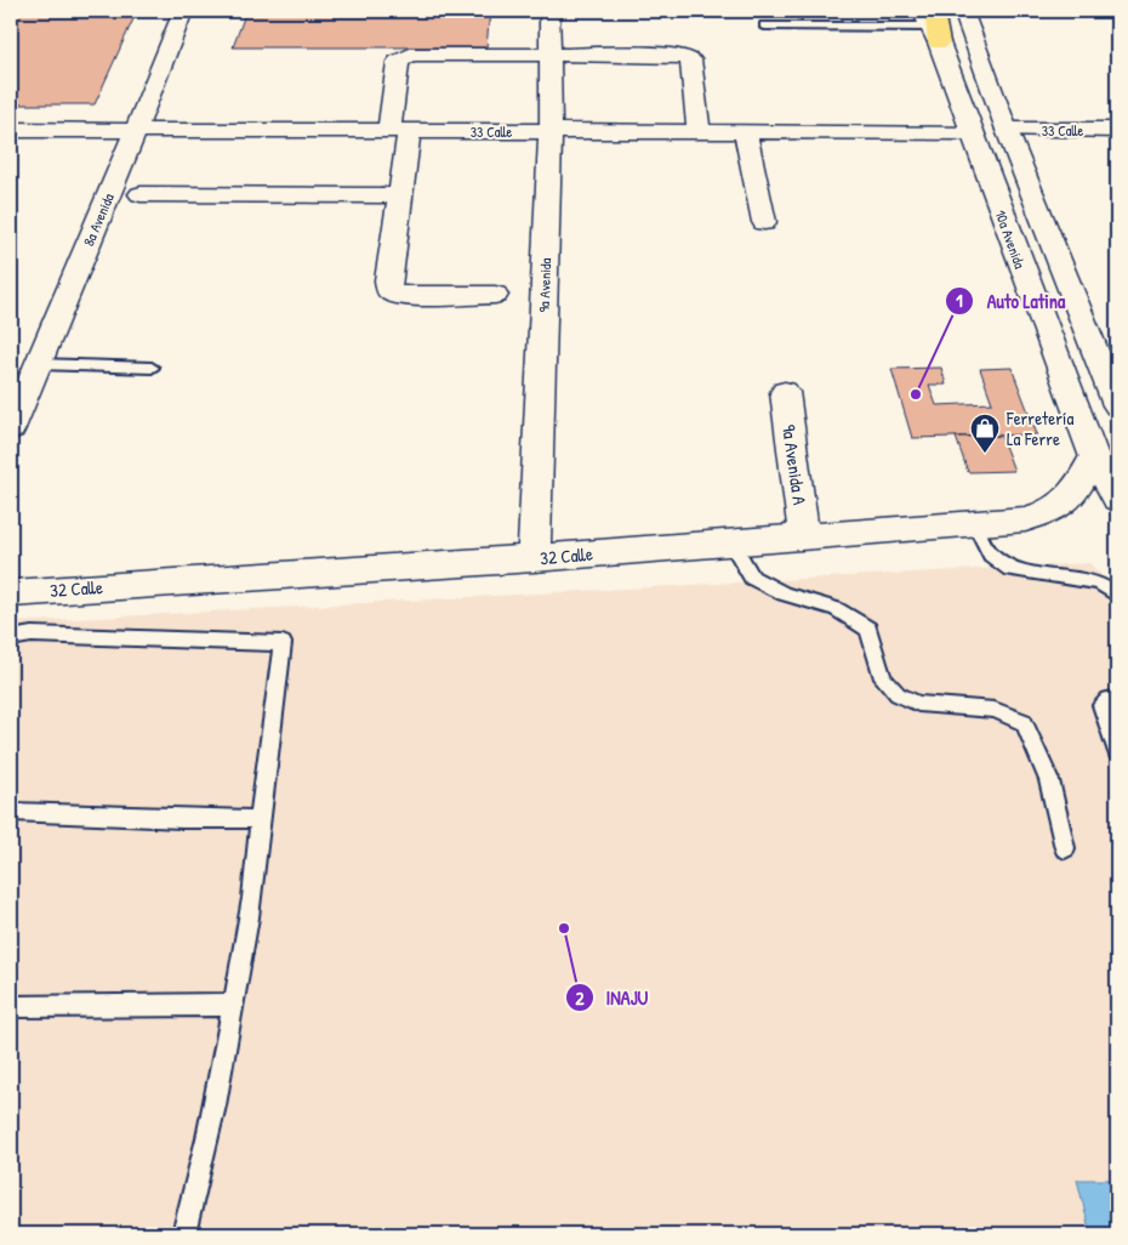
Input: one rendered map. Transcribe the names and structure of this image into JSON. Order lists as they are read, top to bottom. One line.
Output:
{"streets":{"street":["33 Calle","8a Avenida","10a Avenida","9a Avenida","9a Avenida A","32 Calle"]},"crossings":[["33 Calle","8a Avenida"],["33 Calle","10a Avenida"],["33 Calle","9a Avenida"],["10a Avenida","32 Calle"],["9a Avenida","32 Calle"],["9a Avenida A","32 Calle"]],"places":{"other":["Auto Latina","INAJU"],"shop":["Ferretería La Ferre"]}}
